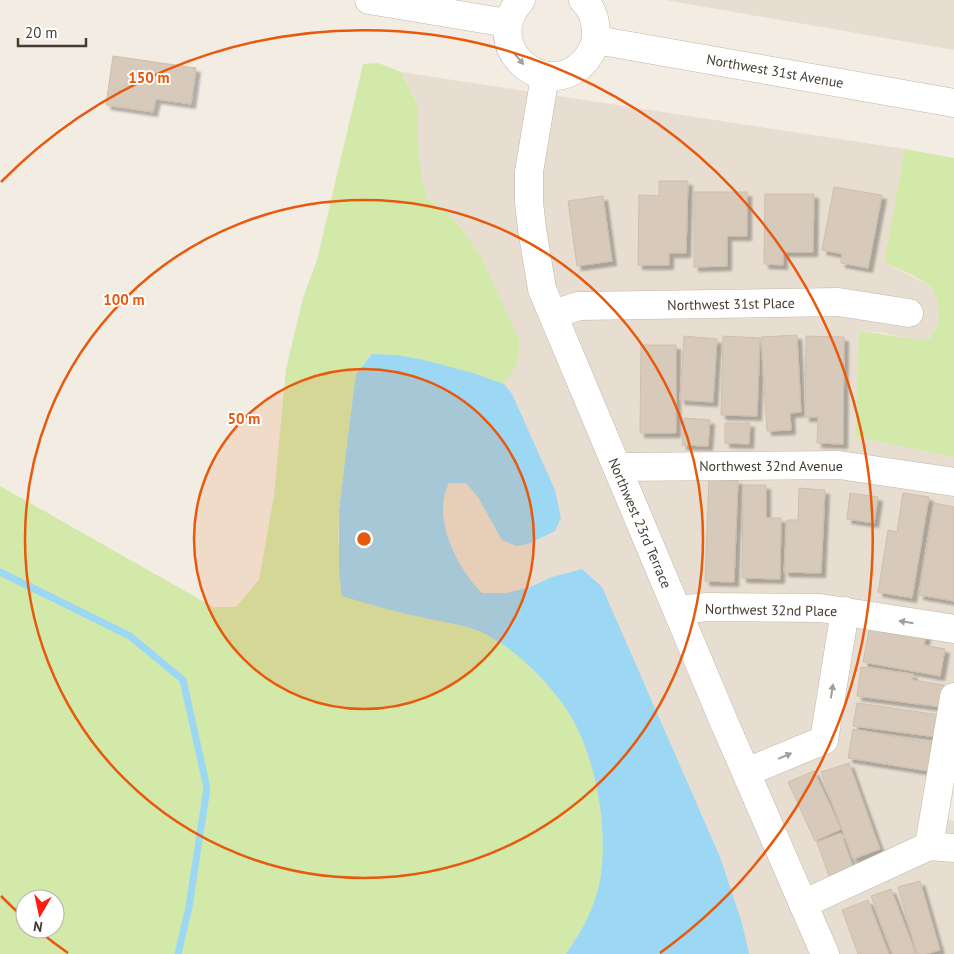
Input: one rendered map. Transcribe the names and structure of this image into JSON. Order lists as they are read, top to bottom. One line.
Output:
{"streets":{"street":["Northwest 31st Avenue","Northwest 31st Place","Northwest 32nd Avenue","Northwest 23rd Terrace","Northwest 32nd Place"]},"crossings":[["Northwest 31st Place","Northwest 23rd Terrace"],["Northwest 32nd Avenue","Northwest 23rd Terrace"],["Northwest 23rd Terrace","Northwest 32nd Place"]],"one_way":["Northwest 32nd Place"],"scale_bar":"20 m","north":"bottom","rings":["150 m","100 m","50 m"]}
